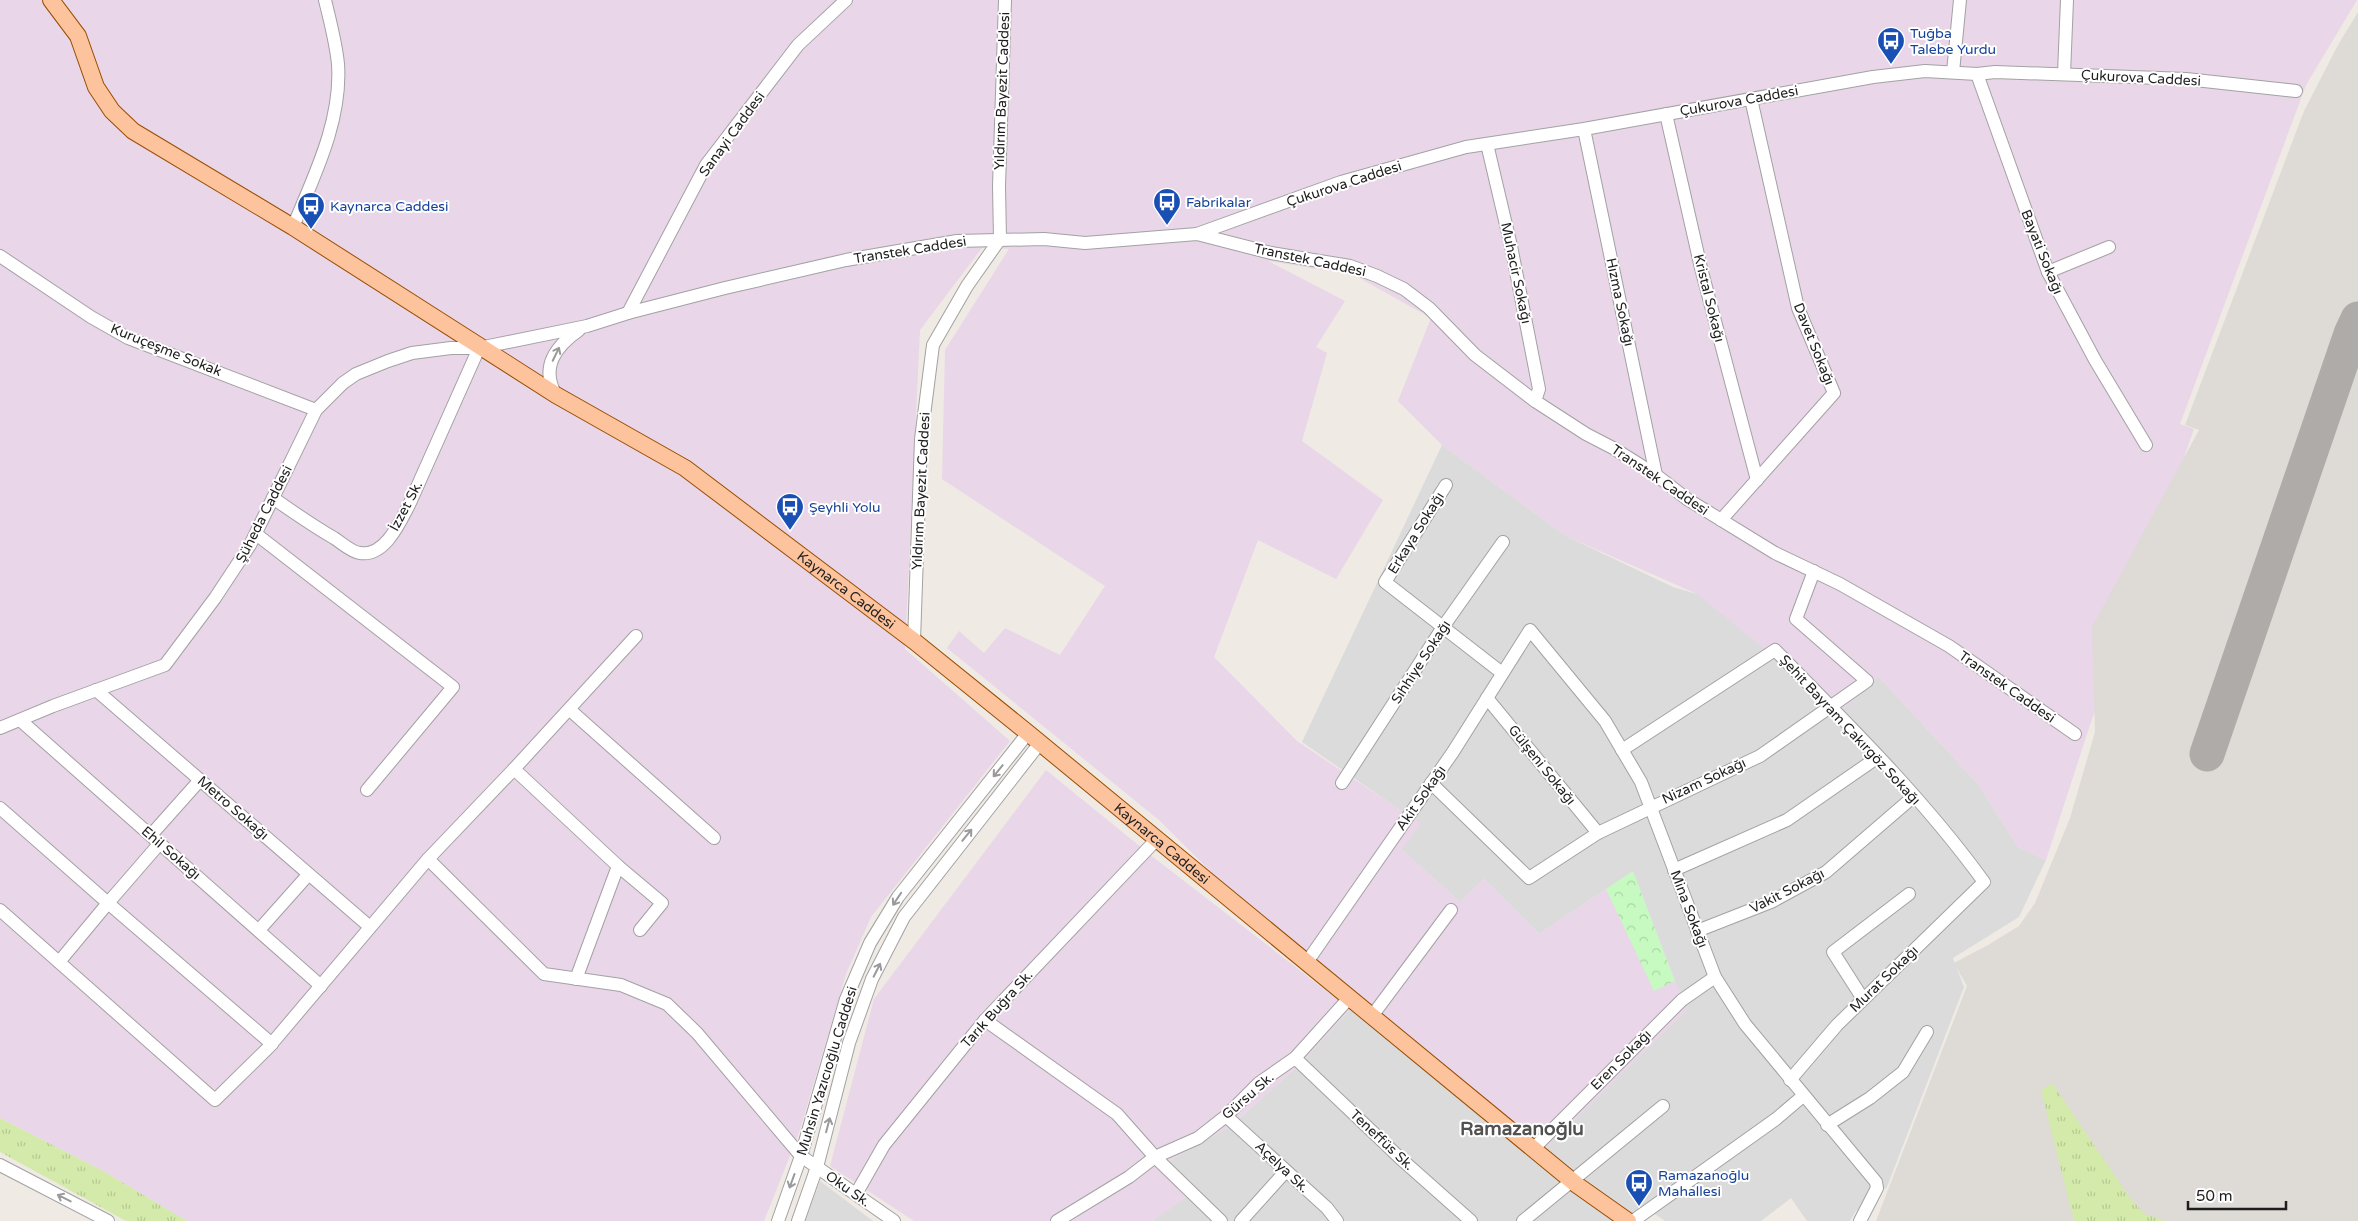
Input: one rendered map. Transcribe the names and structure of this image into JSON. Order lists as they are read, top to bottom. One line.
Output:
{"streets":{"main road":["Kaynarca Caddesi"],"street":["Çukurova Caddesi","Yıldırım Bayezit Caddesi","Sanayi Caddesi","Transtek Caddesi","Bayati Sokağı","Muhacir Sokağı","Kristal Sokağı","Hızma Sokağı","Davet Sokağı","Kuruçeşme Sokak","İzzet Sk.","Şüheda Caddesi","Erkaya Sokağı","Sıhhiye Sokağı","Şehit Bayram Çakırgöz Sokağı","Gülşeni Sokağı","Nizam Sokağı","Akit Sokağı","Metro Sokağı","Ehil Sokağı","Vakit Sokağı","Mina Sokağı","Murat Sokağı","Tarık Buğra Sk.","Eren Sokağı","Muhsin Yazıcıoğlu Caddesi","Gürsu Sk.","Teneffüs Sk.","Açelya Sk.","Oku Sk."]},"crossings":[["Çukurova Caddesi","Transtek Caddesi"],["Çukurova Caddesi","Bayati Sokağı"],["Çukurova Caddesi","Muhacir Sokağı"],["Çukurova Caddesi","Kristal Sokağı"],["Çukurova Caddesi","Hızma Sokağı"],["Çukurova Caddesi","Davet Sokağı"],["Yıldırım Bayezit Caddesi","Transtek Caddesi"],["Yıldırım Bayezit Caddesi","Kaynarca Caddesi"],["Sanayi Caddesi","Transtek Caddesi"],["Transtek Caddesi","Muhacir Sokağı"],["Transtek Caddesi","Hızma Sokağı"],["Transtek Caddesi","Davet Sokağı"],["Transtek Caddesi","İzzet Sk."],["Transtek Caddesi","Şüheda Caddesi"],["Transtek Caddesi","Kaynarca Caddesi"],["Transtek Caddesi","Nizam Sokağı"],["Kristal Sokağı","Davet Sokağı"],["Kuruçeşme Sokak","Şüheda Caddesi"],["İzzet Sk.","Şüheda Caddesi"],["İzzet Sk.","Kaynarca Caddesi"],["Şüheda Caddesi","Kaynarca Caddesi"],["Şüheda Caddesi","Metro Sokağı"],["Şüheda Caddesi","Ehil Sokağı"],["Erkaya Sokağı","Sıhhiye Sokağı"],["Erkaya Sokağı","Akit Sokağı"],["Kaynarca Caddesi","Akit Sokağı"],["Kaynarca Caddesi","Tarık Buğra Sk."],["Kaynarca Caddesi","Eren Sokağı"],["Kaynarca Caddesi","Muhsin Yazıcıoğlu Caddesi"],["Kaynarca Caddesi","Gürsu Sk."],["Şehit Bayram Çakırgöz Sokağı","Nizam Sokağı"],["Şehit Bayram Çakırgöz Sokağı","Vakit Sokağı"],["Şehit Bayram Çakırgöz Sokağı","Mina Sokağı"],["Şehit Bayram Çakırgöz Sokağı","Murat Sokağı"],["Gülşeni Sokağı","Nizam Sokağı"],["Gülşeni Sokağı","Akit Sokağı"],["Nizam Sokağı","Akit Sokağı"],["Nizam Sokağı","Mina Sokağı"],["Akit Sokağı","Mina Sokağı"],["Vakit Sokağı","Mina Sokağı"],["Mina Sokağı","Murat Sokağı"],["Mina Sokağı","Eren Sokağı"],["Tarık Buğra Sk.","Oku Sk."],["Muhsin Yazıcıoğlu Caddesi","Oku Sk."],["Gürsu Sk.","Teneffüs Sk."],["Gürsu Sk.","Açelya Sk."]],"districts":["Ramazanoğlu"],"places":{"bus stop":["Tuğba Talebe Yurdu","Fabrikalar","Kaynarca Caddesi","Şeyhli Yolu","Ramazanoğlu Mahallesi"]},"scale_bar":"50 m"}
